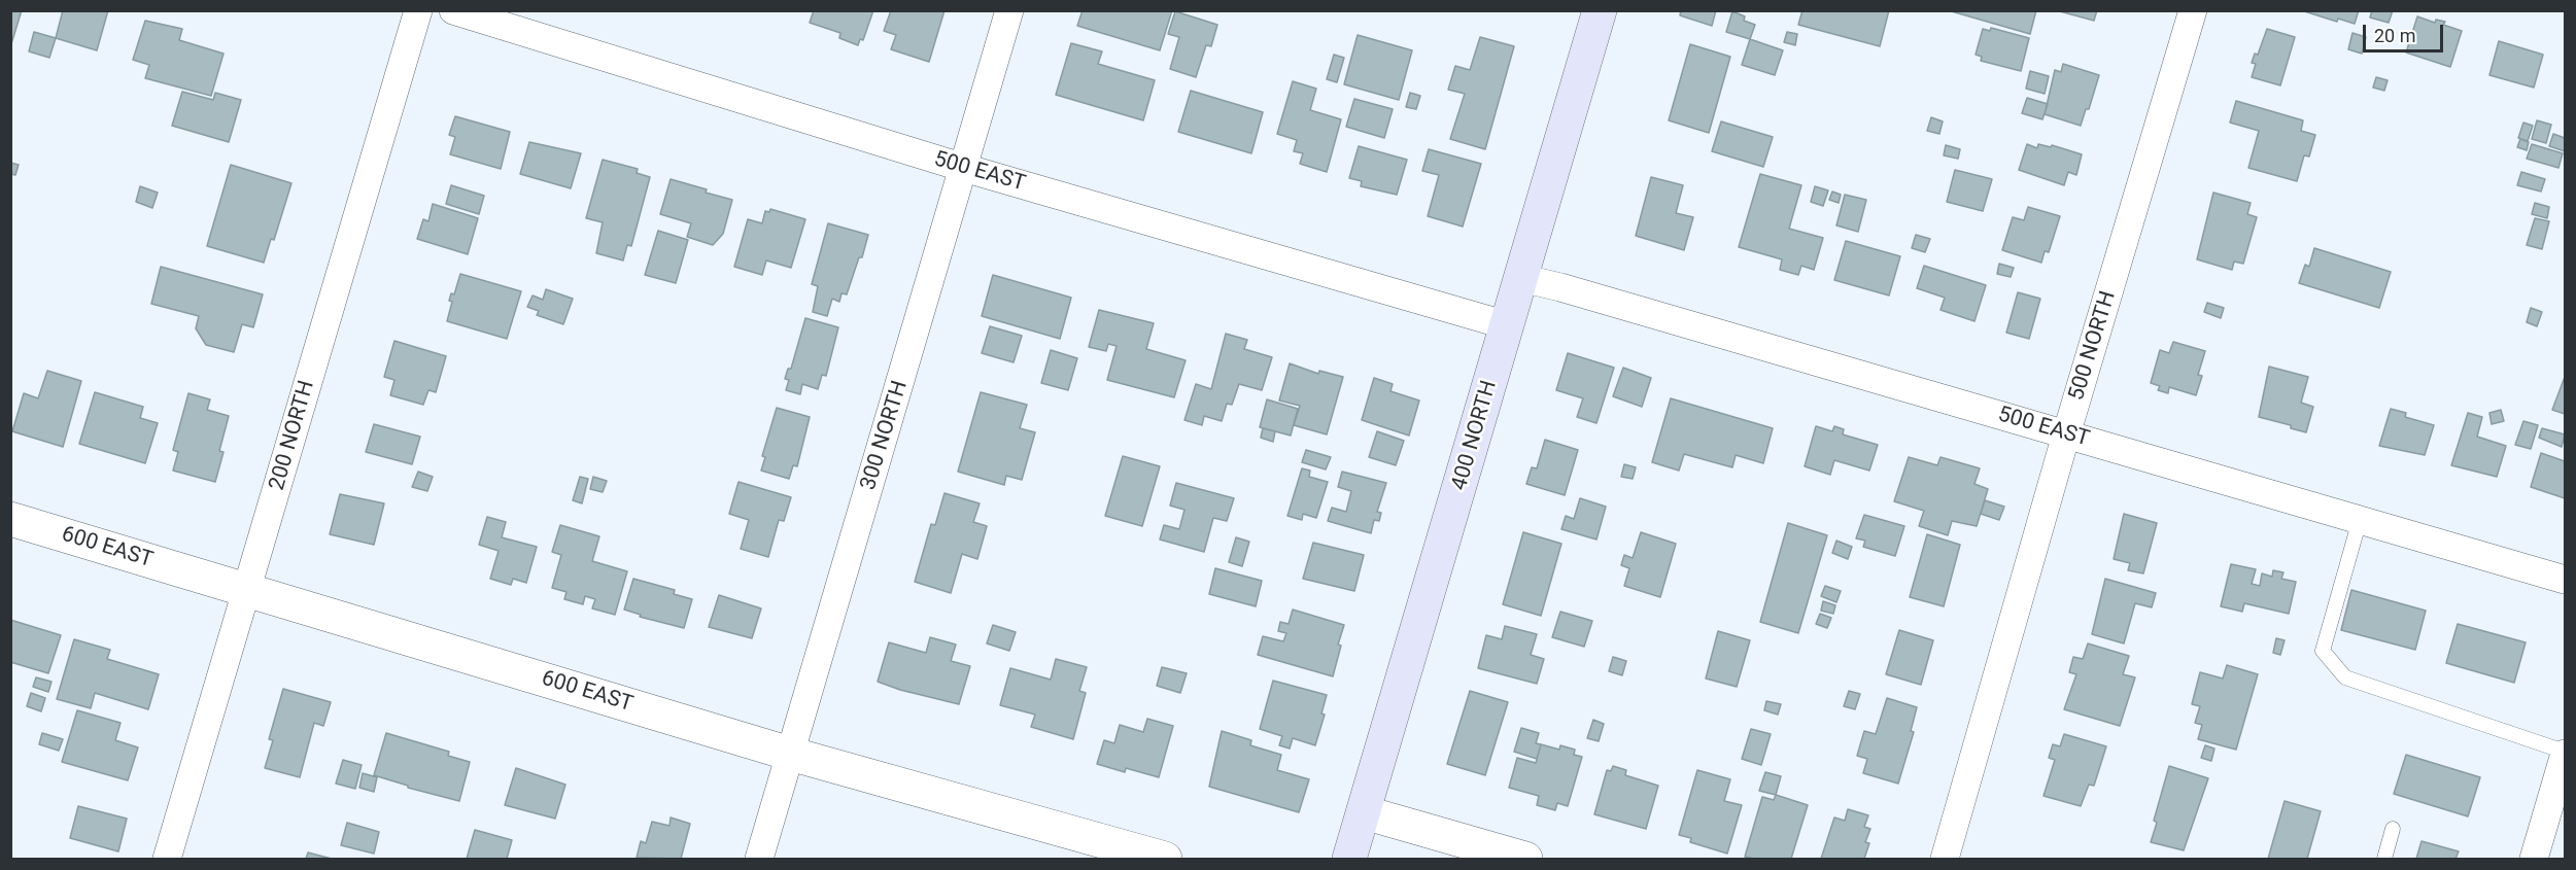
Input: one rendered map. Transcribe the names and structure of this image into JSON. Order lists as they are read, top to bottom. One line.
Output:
{"streets":{"main road":["400 NORTH"],"street":["500 EAST","500 NORTH","200 NORTH","300 NORTH","600 EAST"]},"crossings":[["500 EAST","500 NORTH"],["500 EAST","300 NORTH"],["500 EAST","400 NORTH"],["200 NORTH","600 EAST"],["300 NORTH","600 EAST"]],"scale_bar":"20 m"}
